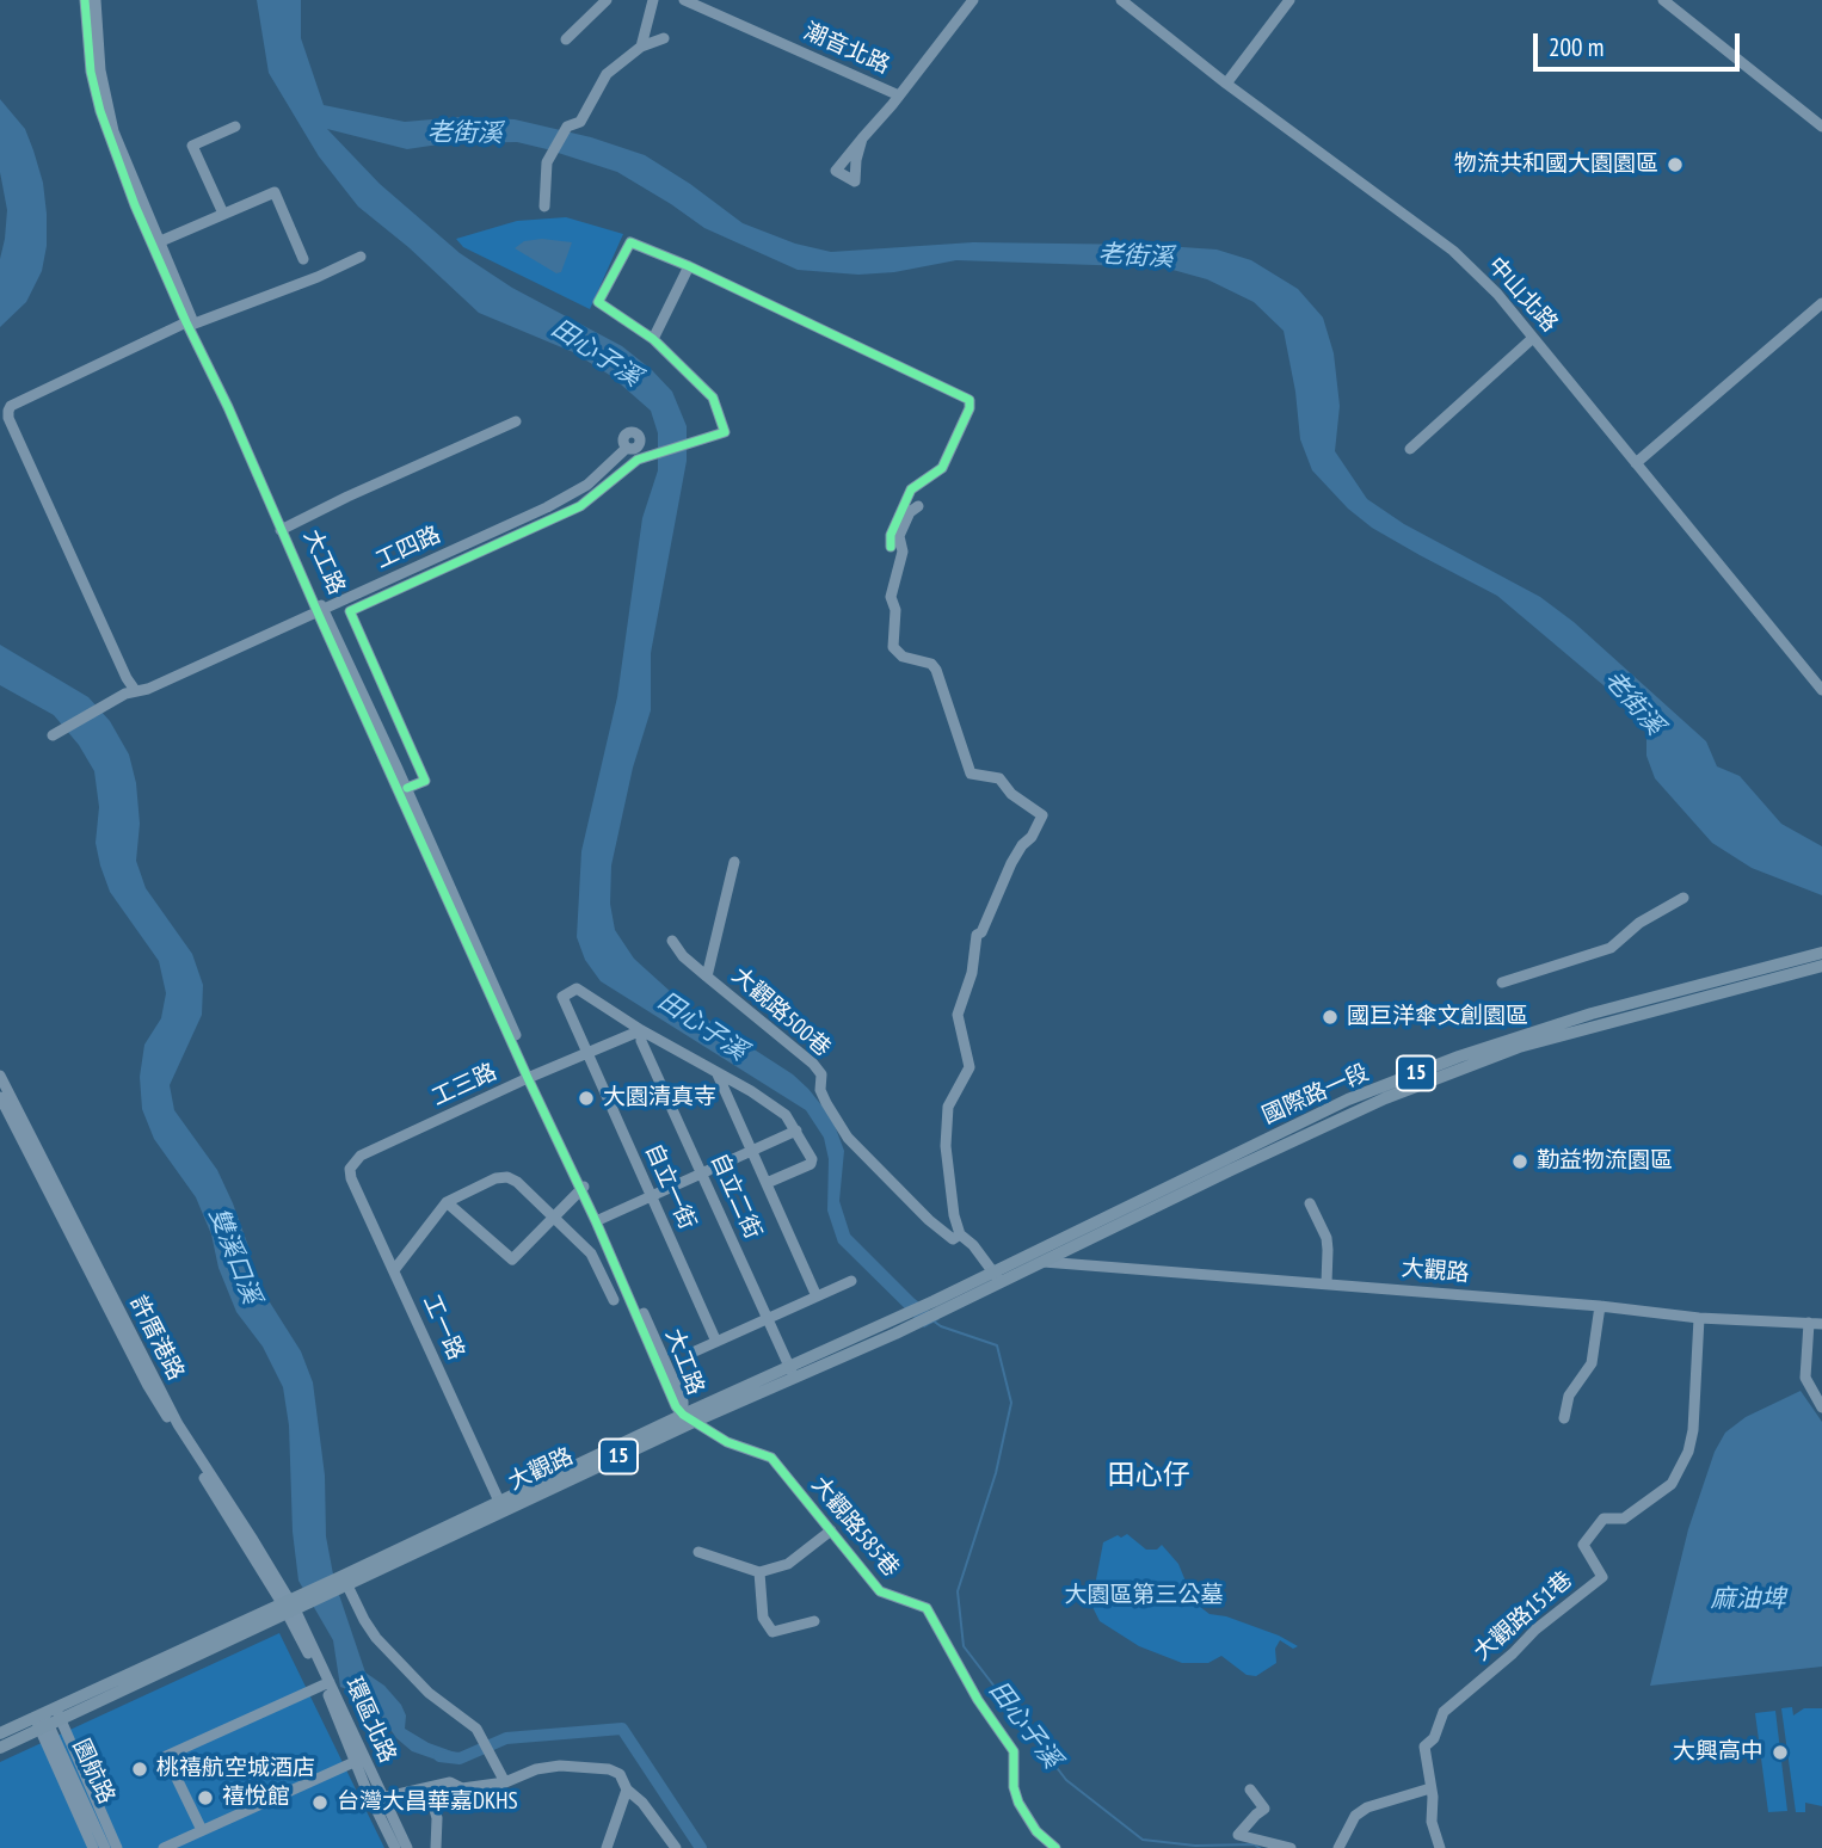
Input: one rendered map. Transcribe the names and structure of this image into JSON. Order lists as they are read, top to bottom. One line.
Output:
{"streets":{"main road":["15","國際路一段","大觀路"],"street":["潮音北路","中山北路","工四路","大工路","大觀路500巷","工三路","自立一街","自立二街","工一路","許厝港路","大觀路585巷","大觀路151巷","環區北路","園航路"]},"crossings":[["工四路","大工路"],["大工路","工三路"],["大工路","大觀路"],["大工路","大觀路585巷"],["大觀路500巷","15"],["大觀路500巷","大觀路"],["15","國際路一段"],["15","大觀路"],["15","許厝港路"],["15","環區北路"],["15","園航路"],["工三路","自立一街"],["工三路","自立二街"],["工三路","工一路"],["國際路一段","大觀路"],["自立一街","自立二街"],["自立二街","大觀路"],["大觀路","工一路"],["大觀路","大觀路585巷"],["大觀路","大觀路151巷"],["許厝港路","環區北路"]],"districts":["田心仔"],"water":["老街溪","田心子溪","雙溪口溪","麻油埤"],"parks":["大園區第三公墓"],"places":["物流共和國大園園區","國巨洋傘文創園區","大園清真寺","勤益物流園區","大興高中","桃禧航空城酒店","禧悅館","台灣大昌華嘉DKHS"],"scale_bar":"200 m"}
